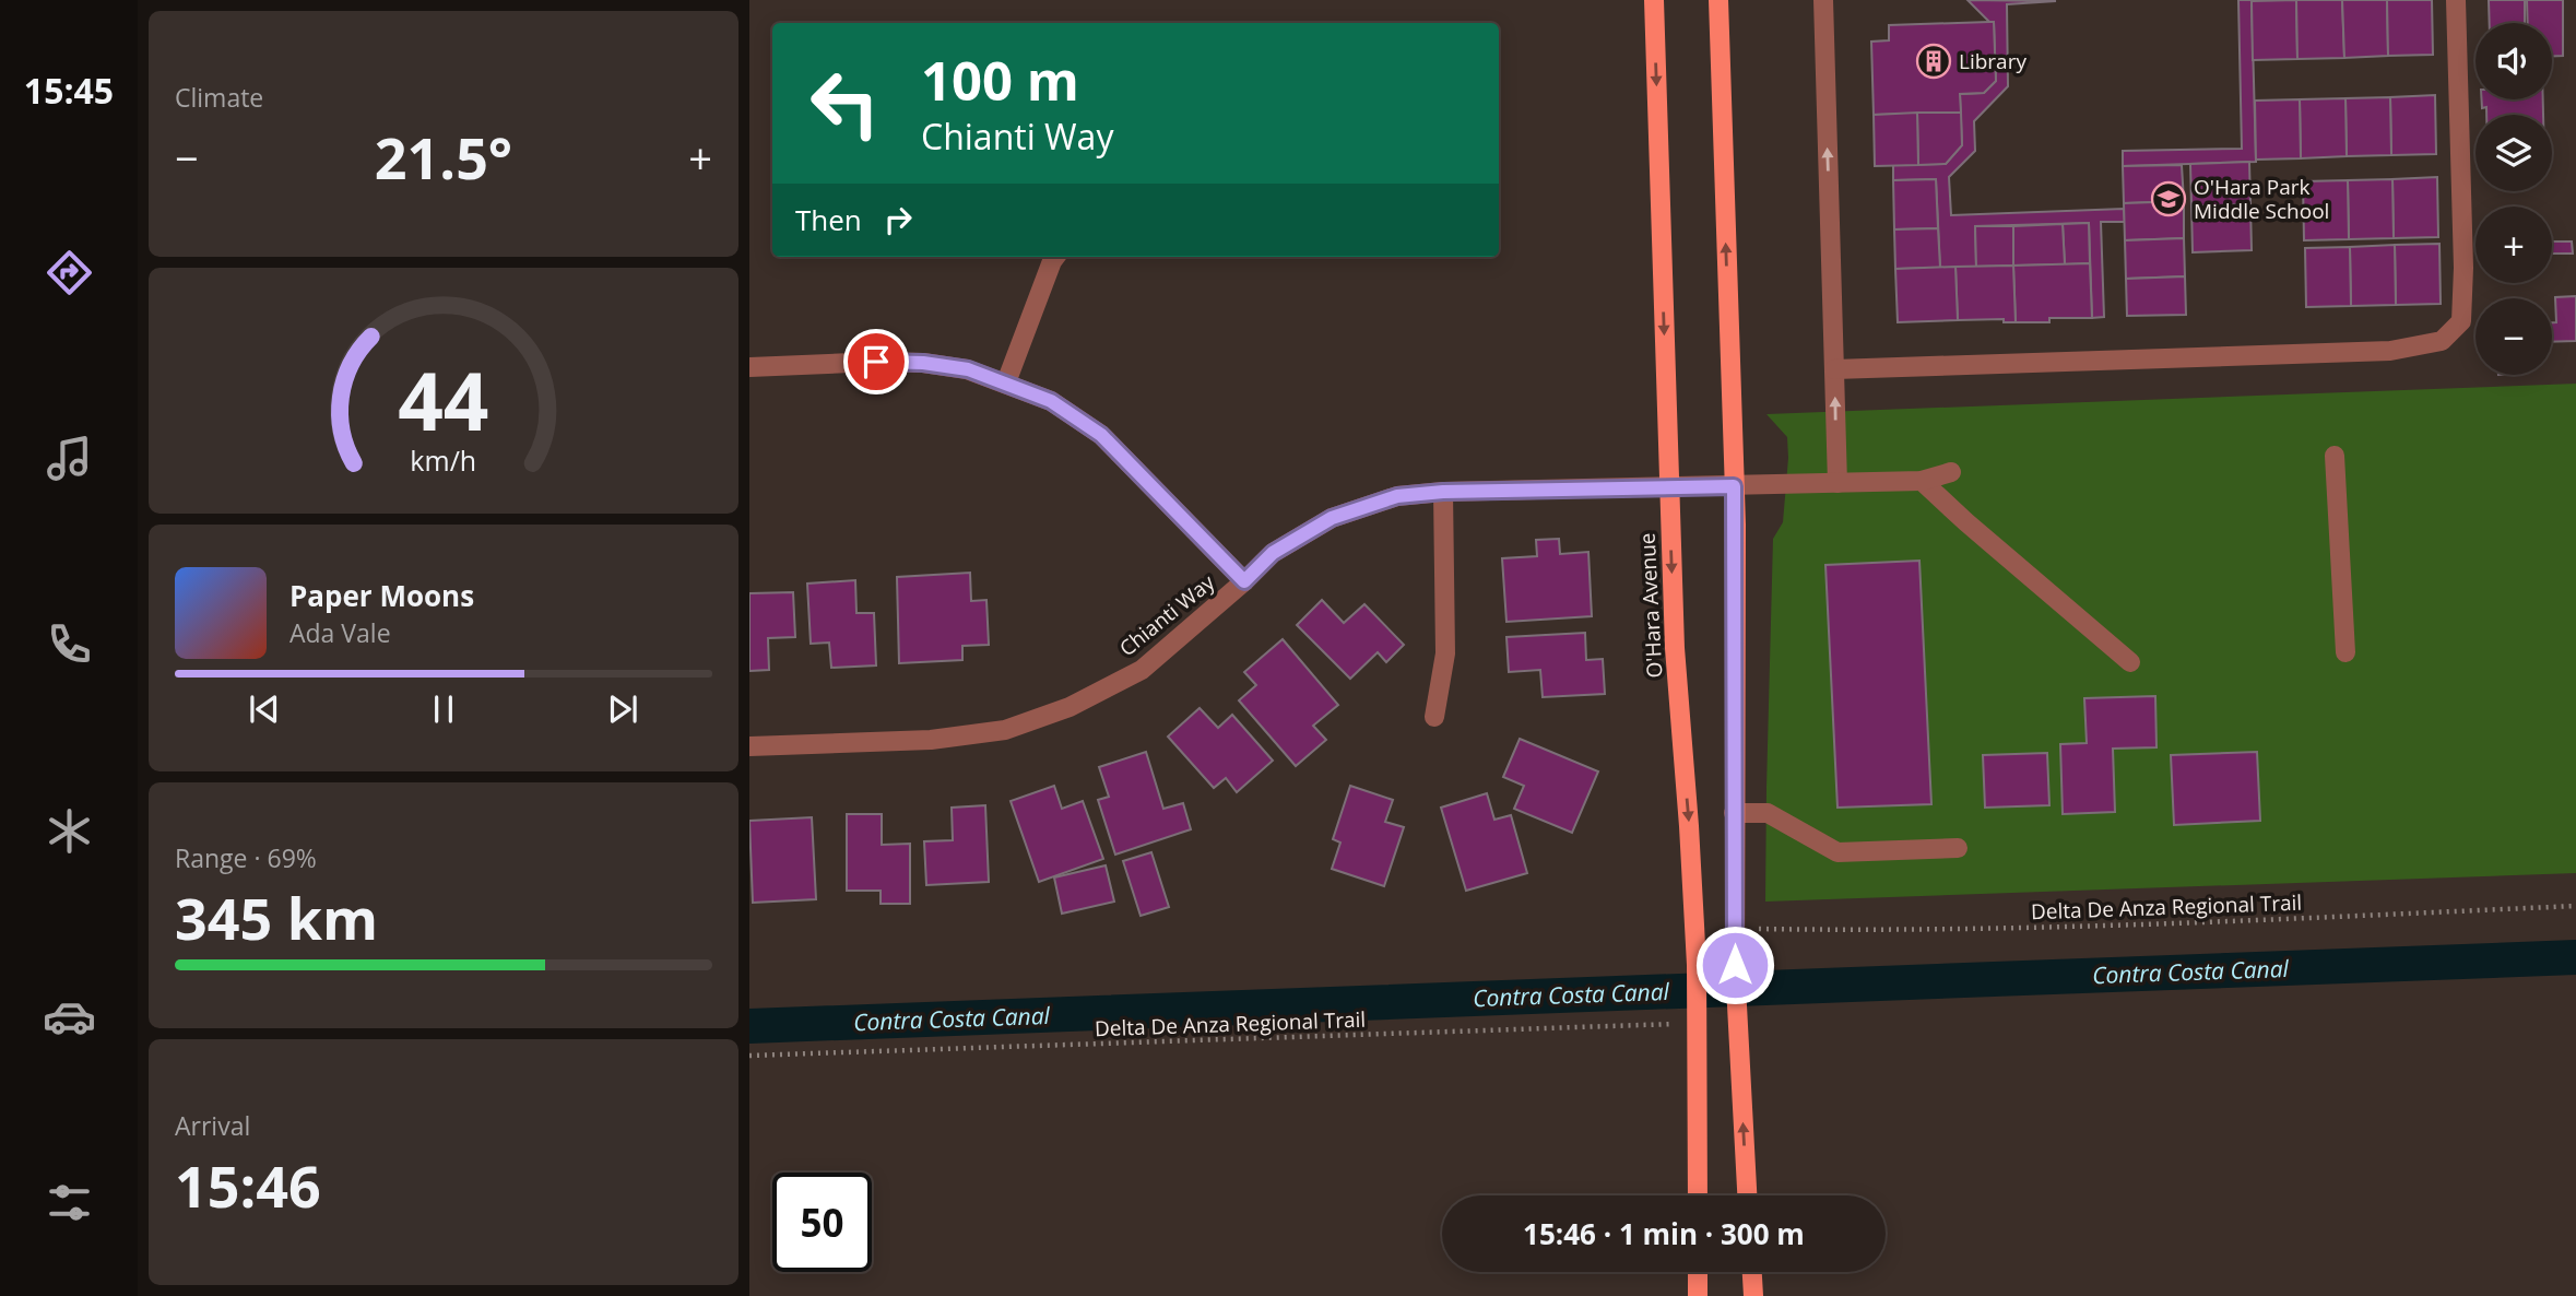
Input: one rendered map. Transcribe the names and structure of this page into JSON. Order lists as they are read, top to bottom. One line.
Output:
{"streets":{"main road":["O'Hara Avenue"],"street":["Chianti Way"],"path":["Delta De Anza Regional Trail"]},"crossings":[["O'Hara Avenue","Chianti Way"]],"water":["Contra Costa Canal"],"places":{"building":["Library"],"school or university":["O'Hara Park Middle School"]},"page":{"tabs":"15:45","tile":["Climate",["Range · 69%","345 km"],["Arrival","15:46"]],"map_buttons":["+","−"],"turn":["100 m","Chianti Way"],"heat":["−","21.5°","+"],"then":"Then","song":["Paper Moons","Ada Vale"],"limit":"50","trip":"15:46 · 1 min · 300 m","gauge":["44","km/h"]}}
